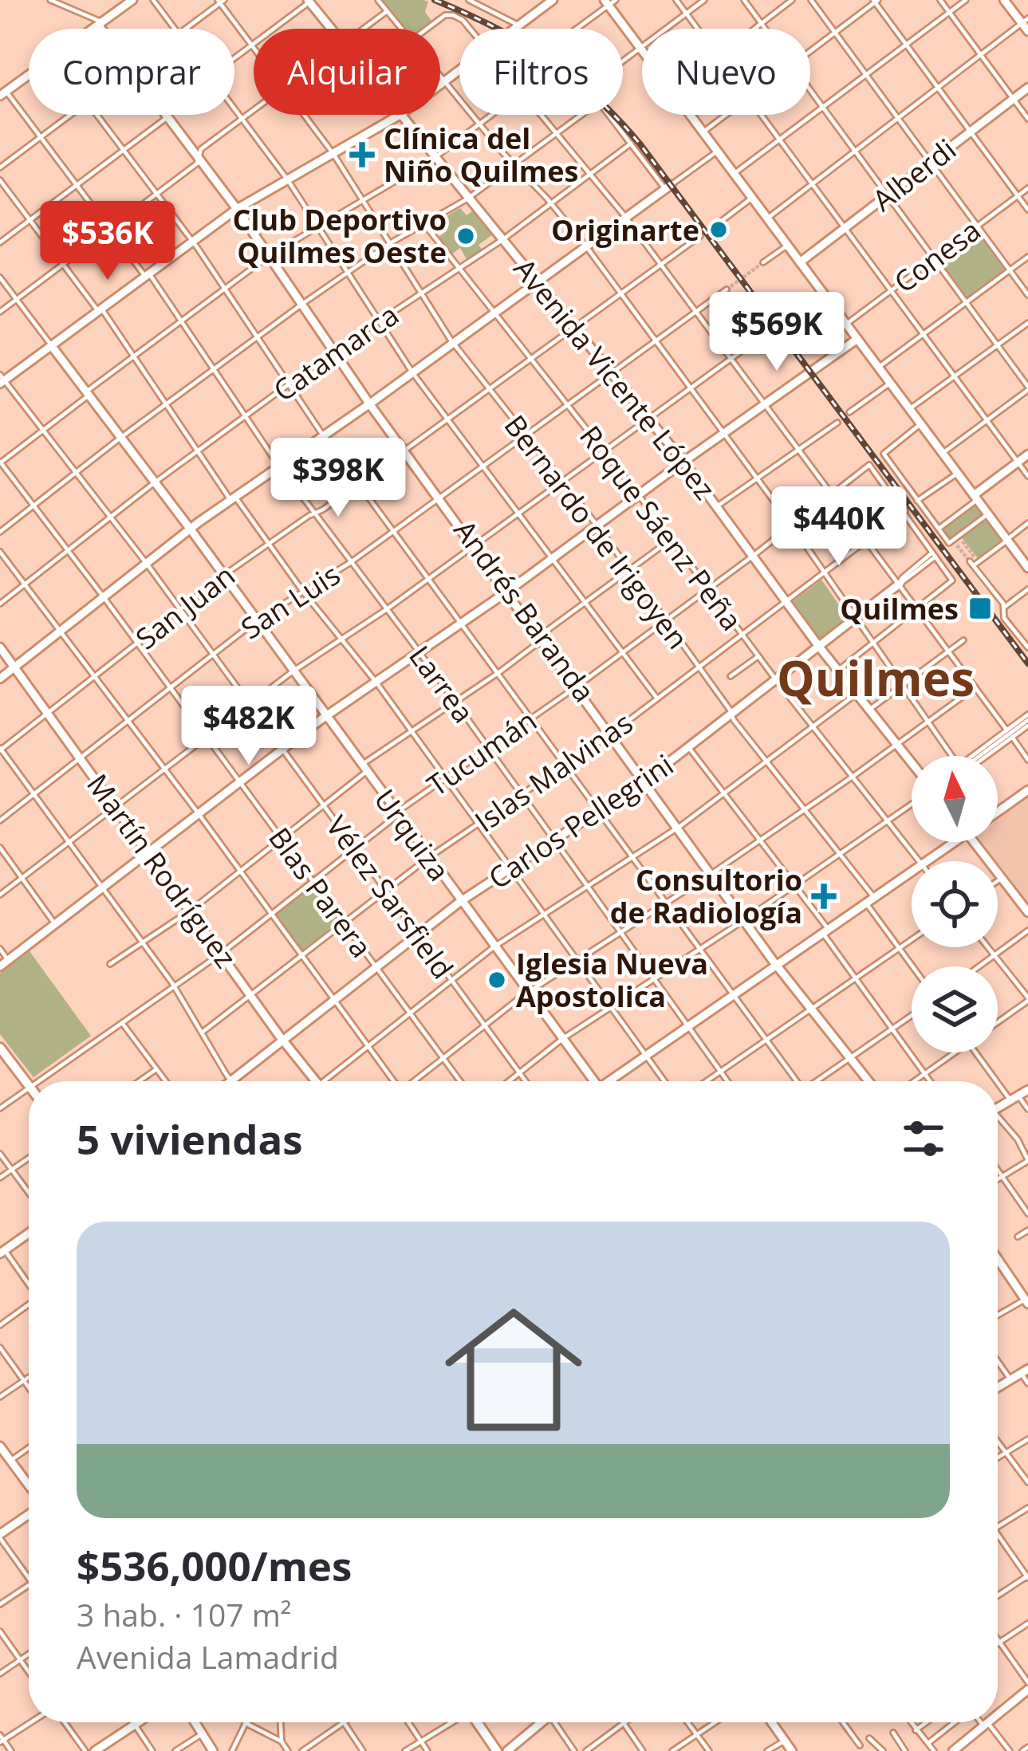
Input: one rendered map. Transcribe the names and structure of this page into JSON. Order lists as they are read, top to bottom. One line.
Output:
{"streets":{"street":["Alberdi","Conesa","Catamarca","Avenida Vicente López","Roque Sáenz Peña","Bernardo de Irigoyen","San Luis","San Juan","Andrés Baranda","Larrea","Tucumán","Islas Malvinas","Carlos Pellegrini","Urquiza","Martín Rodríguez","Blas Parera","Vélez Sarsfield"]},"crossings":[["Catamarca","Avenida Vicente López"],["Catamarca","Roque Sáenz Peña"],["Catamarca","Bernardo de Irigoyen"],["Catamarca","Andrés Baranda"],["Catamarca","Larrea"],["Catamarca","Urquiza"],["Catamarca","Blas Parera"],["Catamarca","Vélez Sarsfield"],["Avenida Vicente López","San Luis"],["Avenida Vicente López","San Juan"],["Avenida Vicente López","Tucumán"],["Avenida Vicente López","Islas Malvinas"],["Avenida Vicente López","Carlos Pellegrini"],["Roque Sáenz Peña","San Luis"],["Roque Sáenz Peña","San Juan"],["Roque Sáenz Peña","Tucumán"],["Roque Sáenz Peña","Islas Malvinas"],["Roque Sáenz Peña","Carlos Pellegrini"],["Bernardo de Irigoyen","San Luis"],["Bernardo de Irigoyen","San Juan"],["Bernardo de Irigoyen","Tucumán"],["Bernardo de Irigoyen","Islas Malvinas"],["Bernardo de Irigoyen","Carlos Pellegrini"],["San Luis","Andrés Baranda"],["San Luis","Larrea"],["San Luis","Urquiza"],["San Luis","Martín Rodríguez"],["San Luis","Blas Parera"],["San Luis","Vélez Sarsfield"],["San Juan","Andrés Baranda"],["San Juan","Larrea"],["San Juan","Urquiza"],["San Juan","Martín Rodríguez"],["San Juan","Blas Parera"],["San Juan","Vélez Sarsfield"],["Andrés Baranda","Tucumán"],["Andrés Baranda","Islas Malvinas"],["Andrés Baranda","Carlos Pellegrini"],["Larrea","Tucumán"],["Larrea","Islas Malvinas"],["Larrea","Carlos Pellegrini"],["Tucumán","Islas Malvinas"],["Tucumán","Urquiza"],["Tucumán","Martín Rodríguez"],["Tucumán","Blas Parera"],["Tucumán","Vélez Sarsfield"],["Islas Malvinas","Urquiza"],["Islas Malvinas","Martín Rodríguez"],["Islas Malvinas","Blas Parera"],["Islas Malvinas","Vélez Sarsfield"],["Carlos Pellegrini","Urquiza"],["Carlos Pellegrini","Martín Rodríguez"],["Carlos Pellegrini","Blas Parera"],["Carlos Pellegrini","Vélez Sarsfield"]],"districts":["Quilmes"],"places":{"health":["Clínica del Niño Quilmes","Consultorio de Radiología"],"other":["Originarte","Club Deportivo Quilmes Oeste","Iglesia Nueva Apostolica"],"transit":["Quilmes"]},"north":"top","page":{"chip":["Comprar","Alquilar","Filtros","Nuevo"],"price":["$536K","$569K","$398K","$440K","$482K"],"heading":"5 viviendas","list":[{"name":"$536,000/mes","note":"3 hab. · 107 m² · Avenida Lamadrid"}]}}
